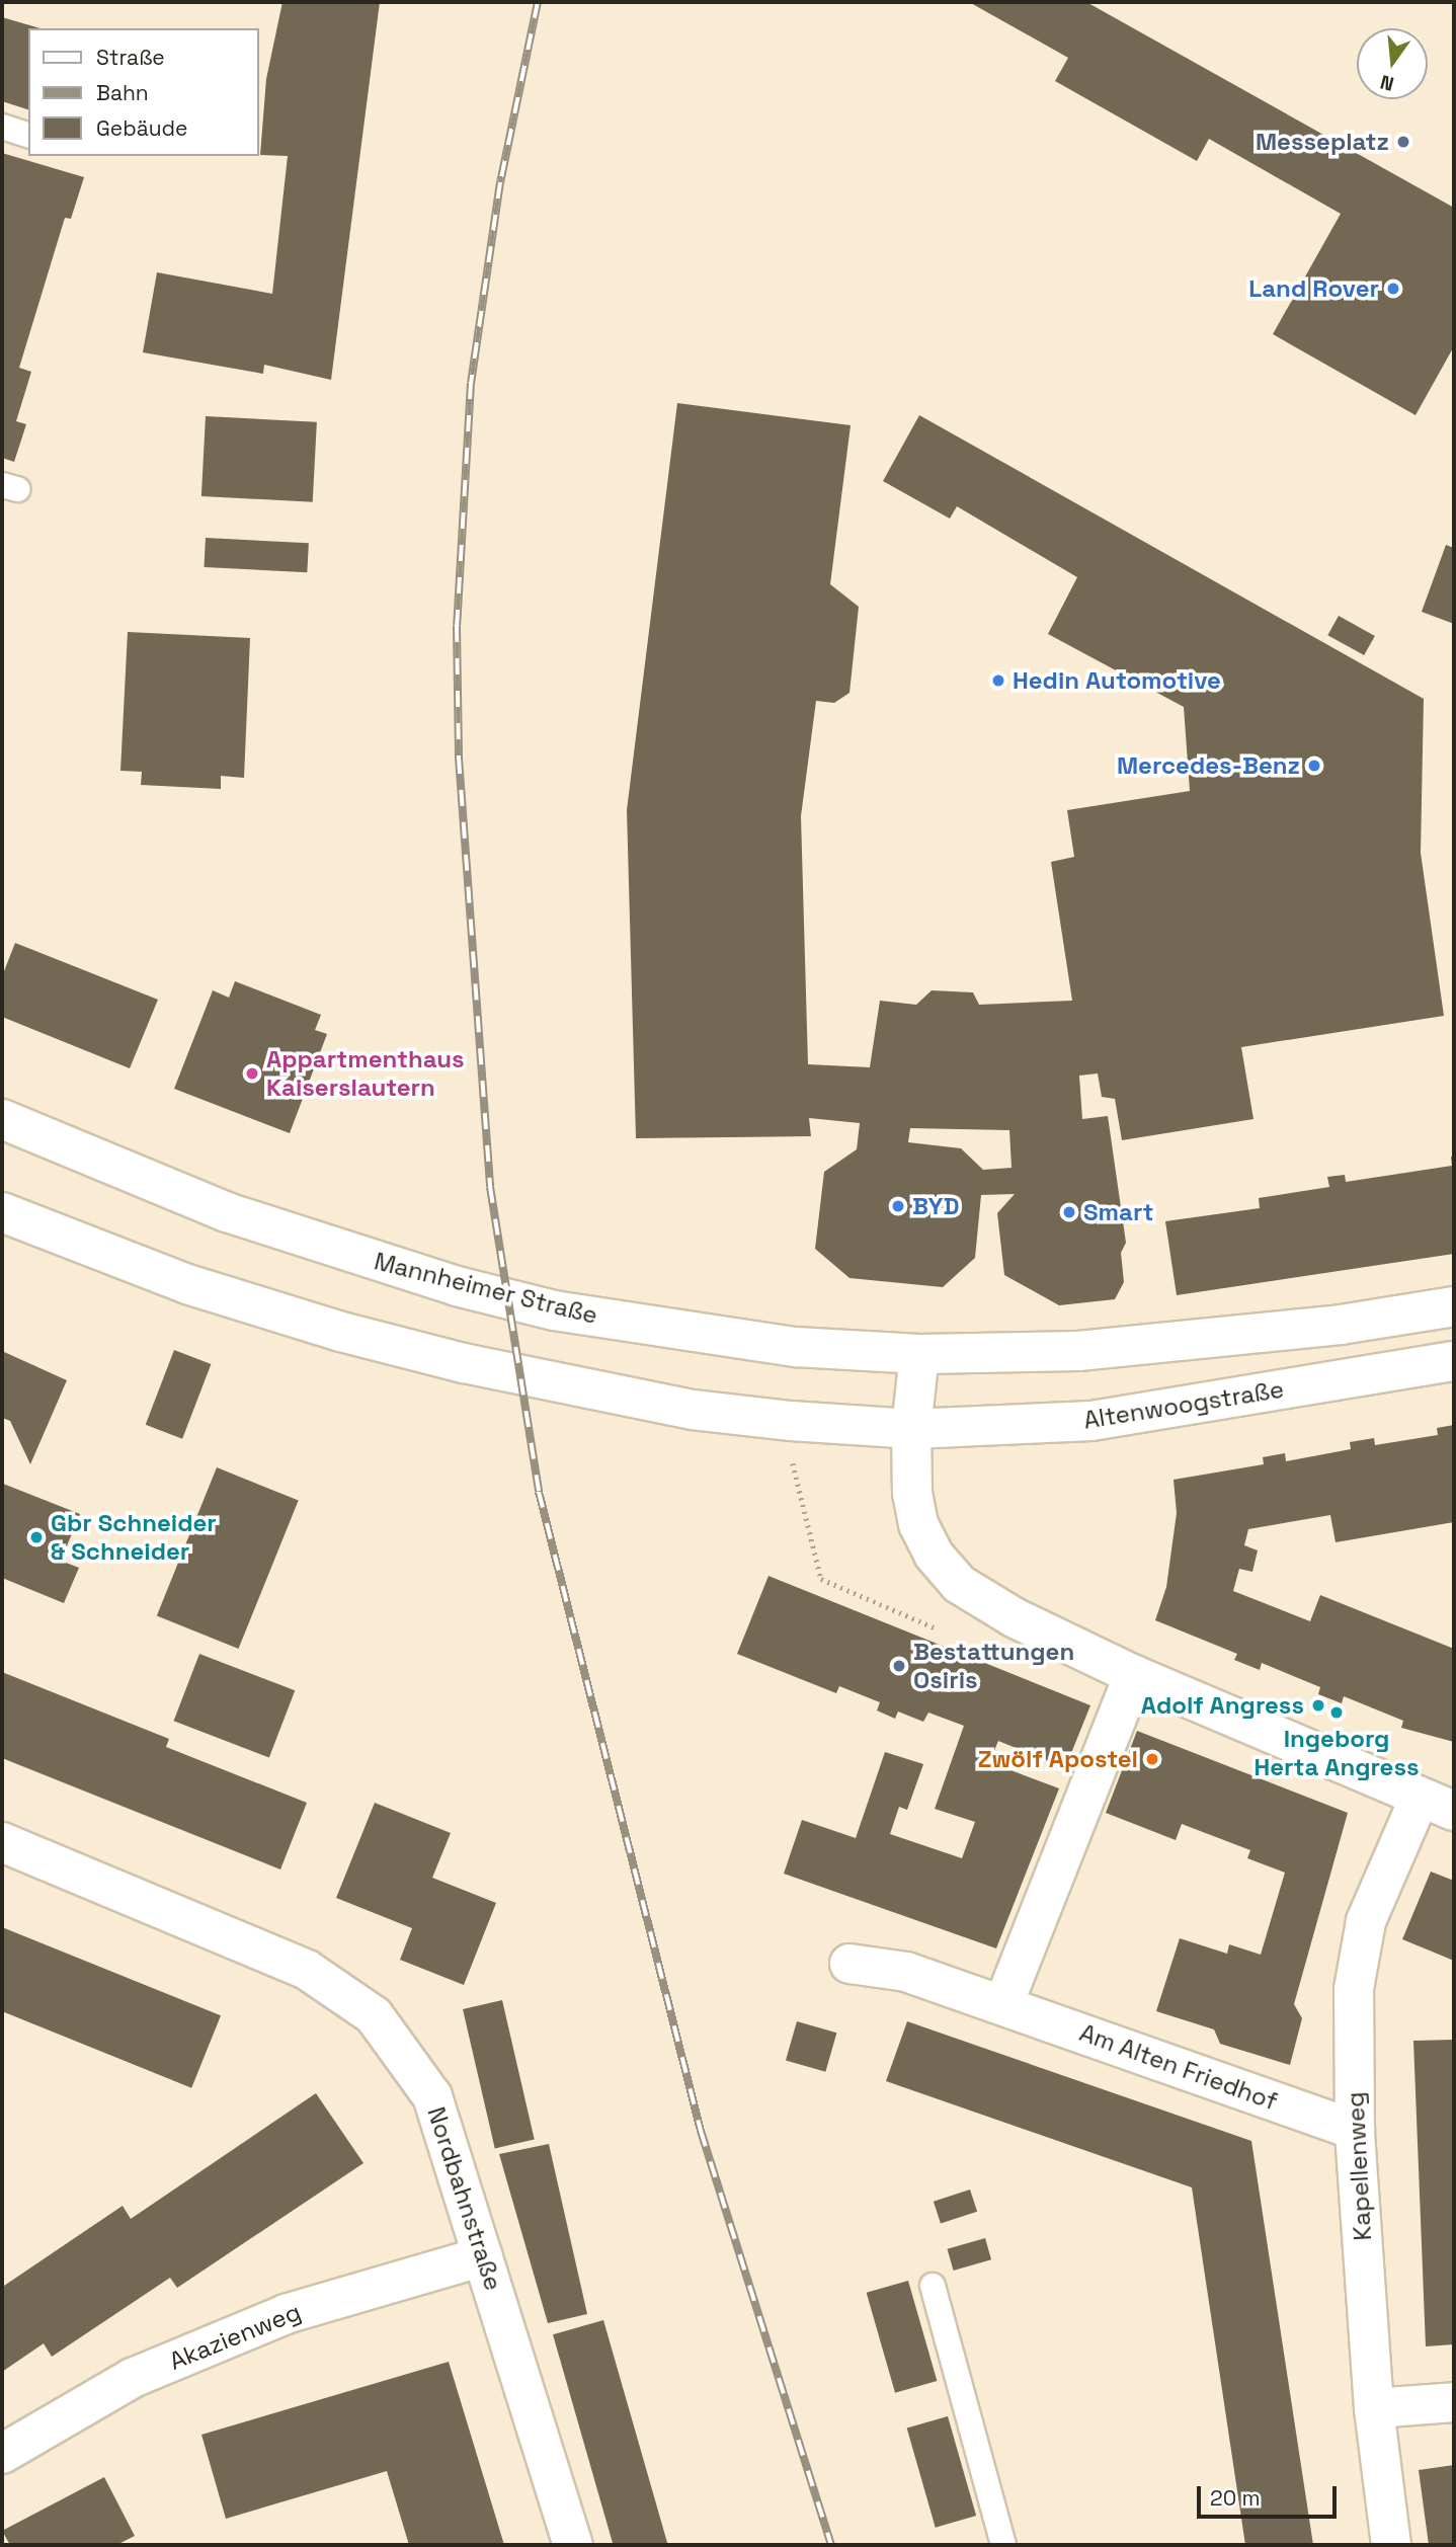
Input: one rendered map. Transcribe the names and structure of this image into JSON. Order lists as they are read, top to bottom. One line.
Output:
{"streets":{"street":["Mannheimer Straße","Altenwoogstraße","Am Alten Friedhof","Kapellenweg","Nordbahnstraße","Akazienweg"]},"crossings":[["Am Alten Friedhof","Kapellenweg"],["Nordbahnstraße","Akazienweg"]],"places":["Messeplatz","Land Rover","Hedin Automotive","Mercedes-Benz","Appartmenthaus Kaiserslautern","BYD","Smart","Gbr Schneider & Schneider","Bestattungen Osiris","Adolf Angress","Ingeborg Herta Angress","Zwölf Apostel"],"legend":["Straße","Bahn","Gebäude"],"scale_bar":"20 m","north":"bottom"}
